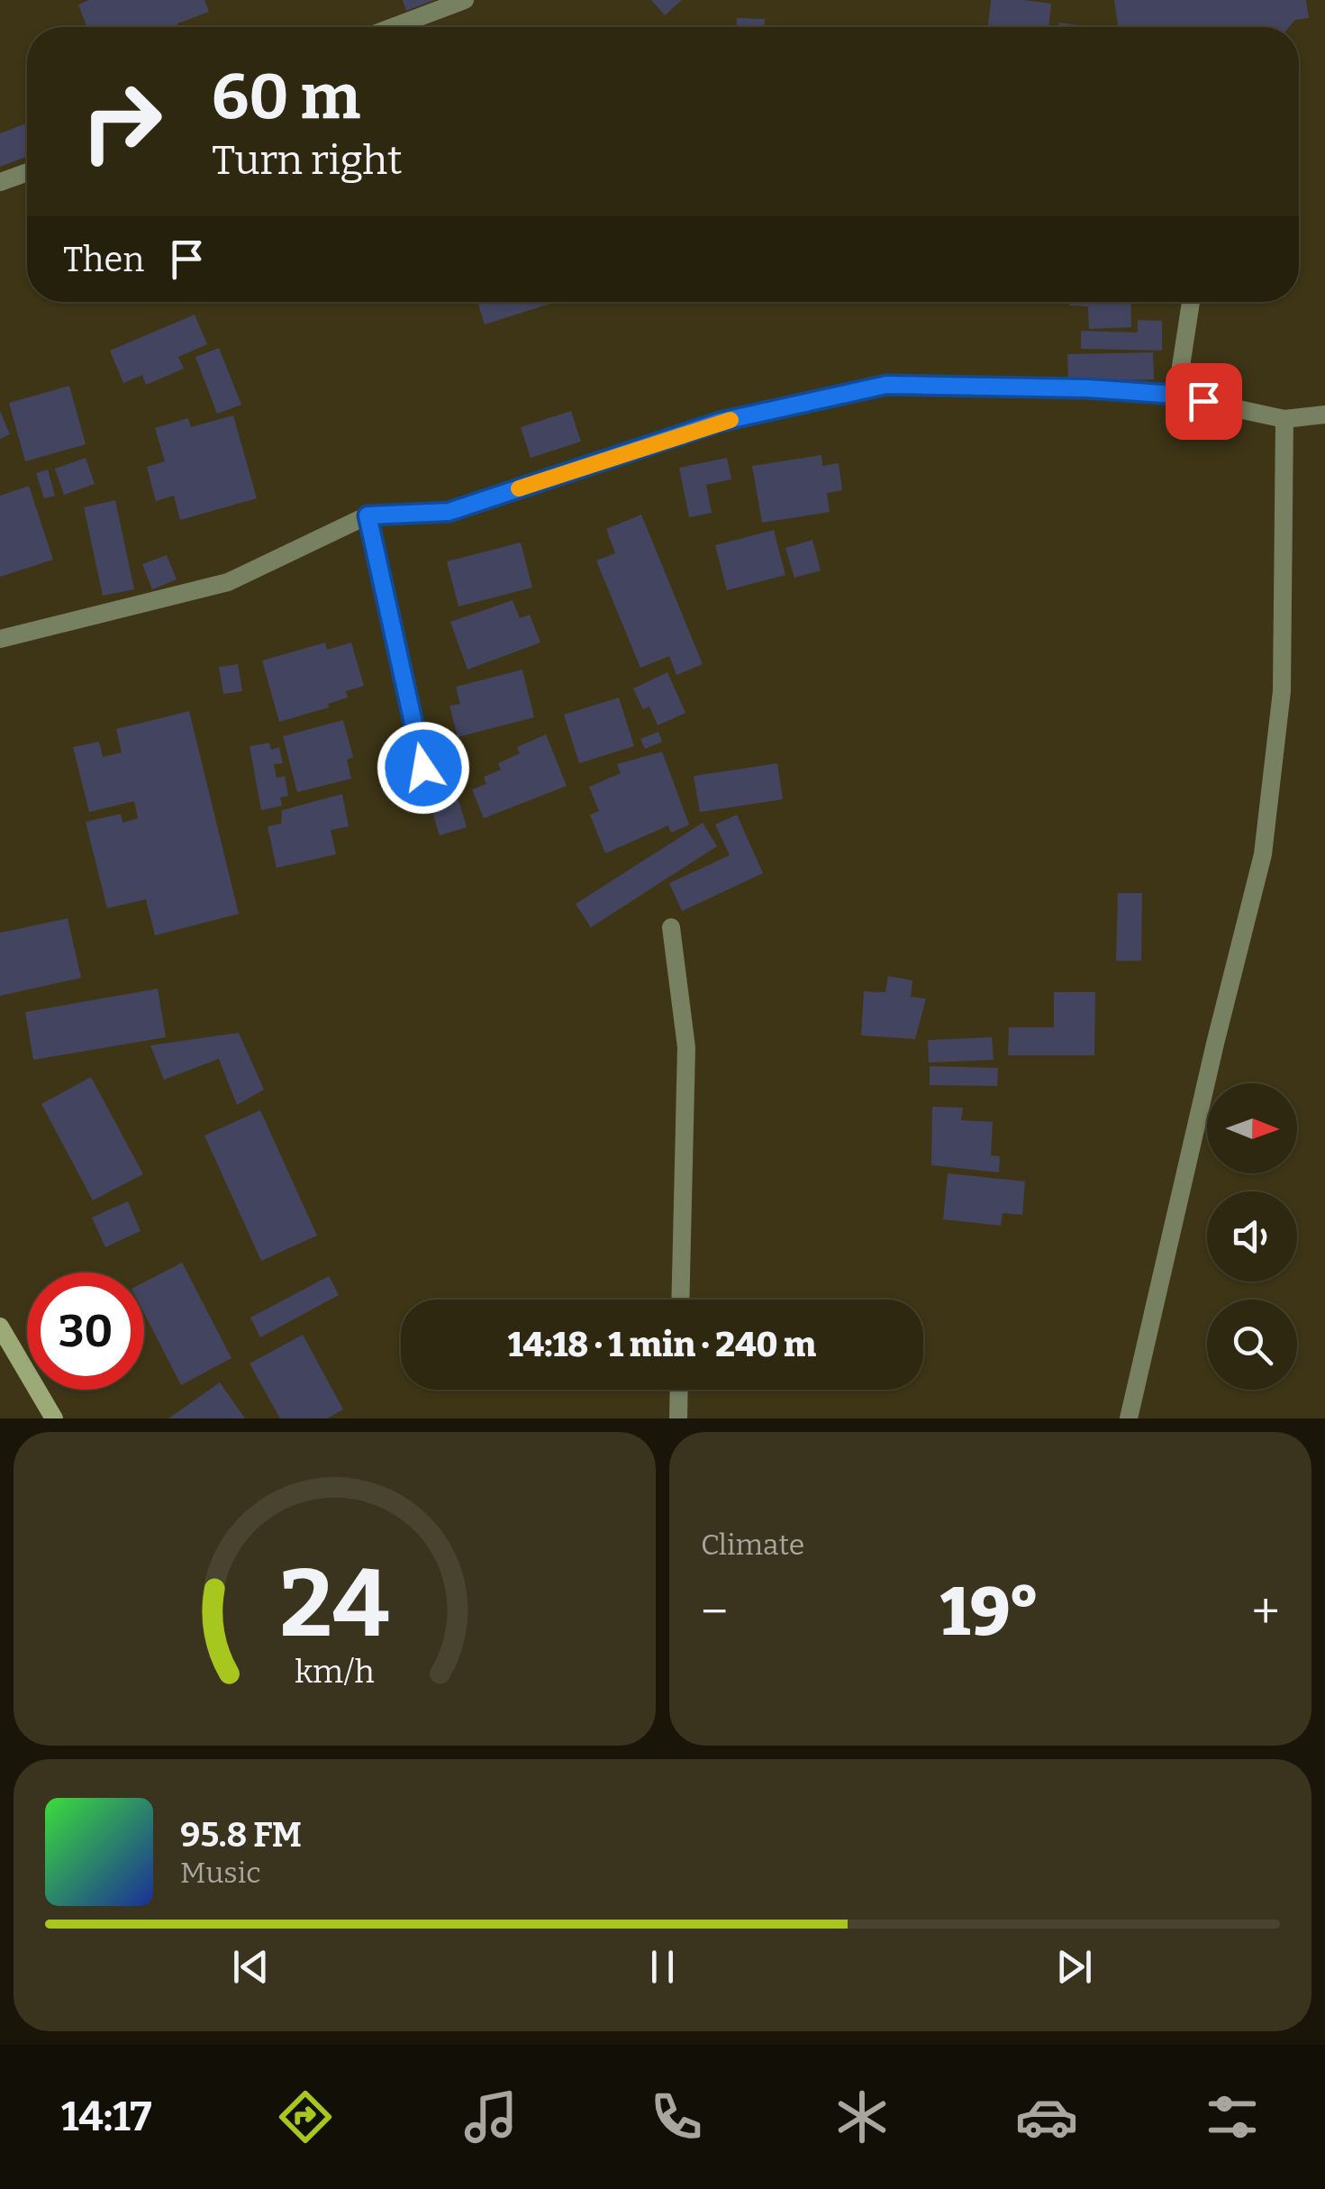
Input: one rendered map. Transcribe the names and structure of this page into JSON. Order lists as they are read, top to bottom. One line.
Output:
{"north":"right","page":{"turn":["60 m","Turn right"],"then":"Then","limit":"30","trip":"14:18 · 1 min · 240 m","tile":"Climate","heat":["−","19°","+"],"song":["95.8 FM","Music"],"tabs":"14:17","gauge":["24","km/h"]}}
